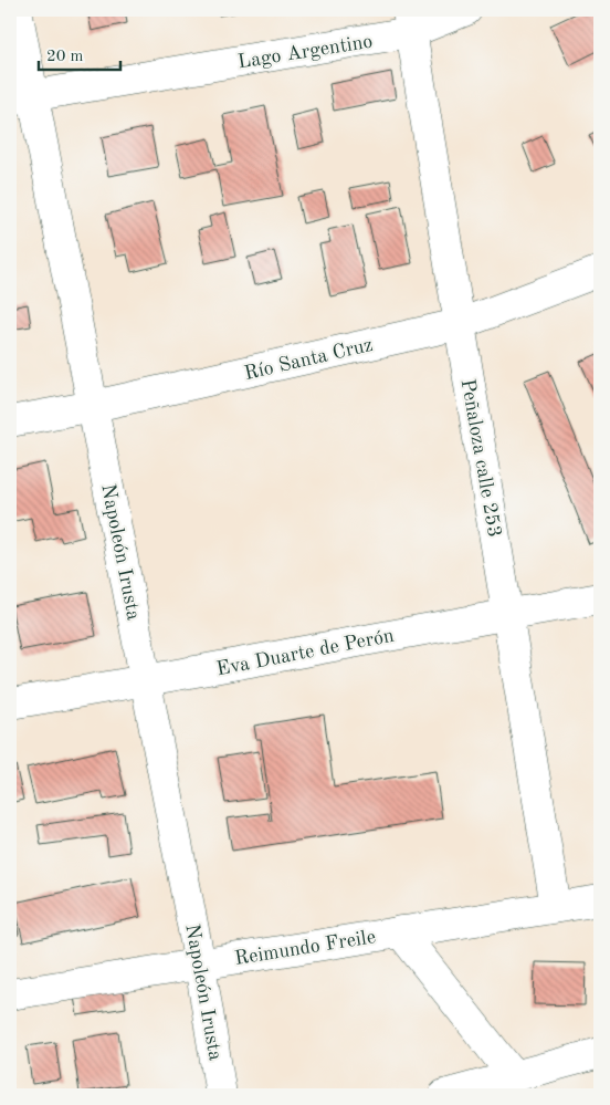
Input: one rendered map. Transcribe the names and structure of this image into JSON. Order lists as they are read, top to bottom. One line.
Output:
{"streets":{"street":["Lago Argentino","Río Santa Cruz","Peñaloza calle 253","Napoleón Irusta","Eva Duarte de Perón","Reimundo Freile"]},"crossings":[["Lago Argentino","Peñaloza calle 253"],["Lago Argentino","Napoleón Irusta"],["Río Santa Cruz","Peñaloza calle 253"],["Río Santa Cruz","Napoleón Irusta"],["Peñaloza calle 253","Eva Duarte de Perón"],["Peñaloza calle 253","Reimundo Freile"],["Napoleón Irusta","Eva Duarte de Perón"],["Napoleón Irusta","Reimundo Freile"]],"scale_bar":"20 m"}
